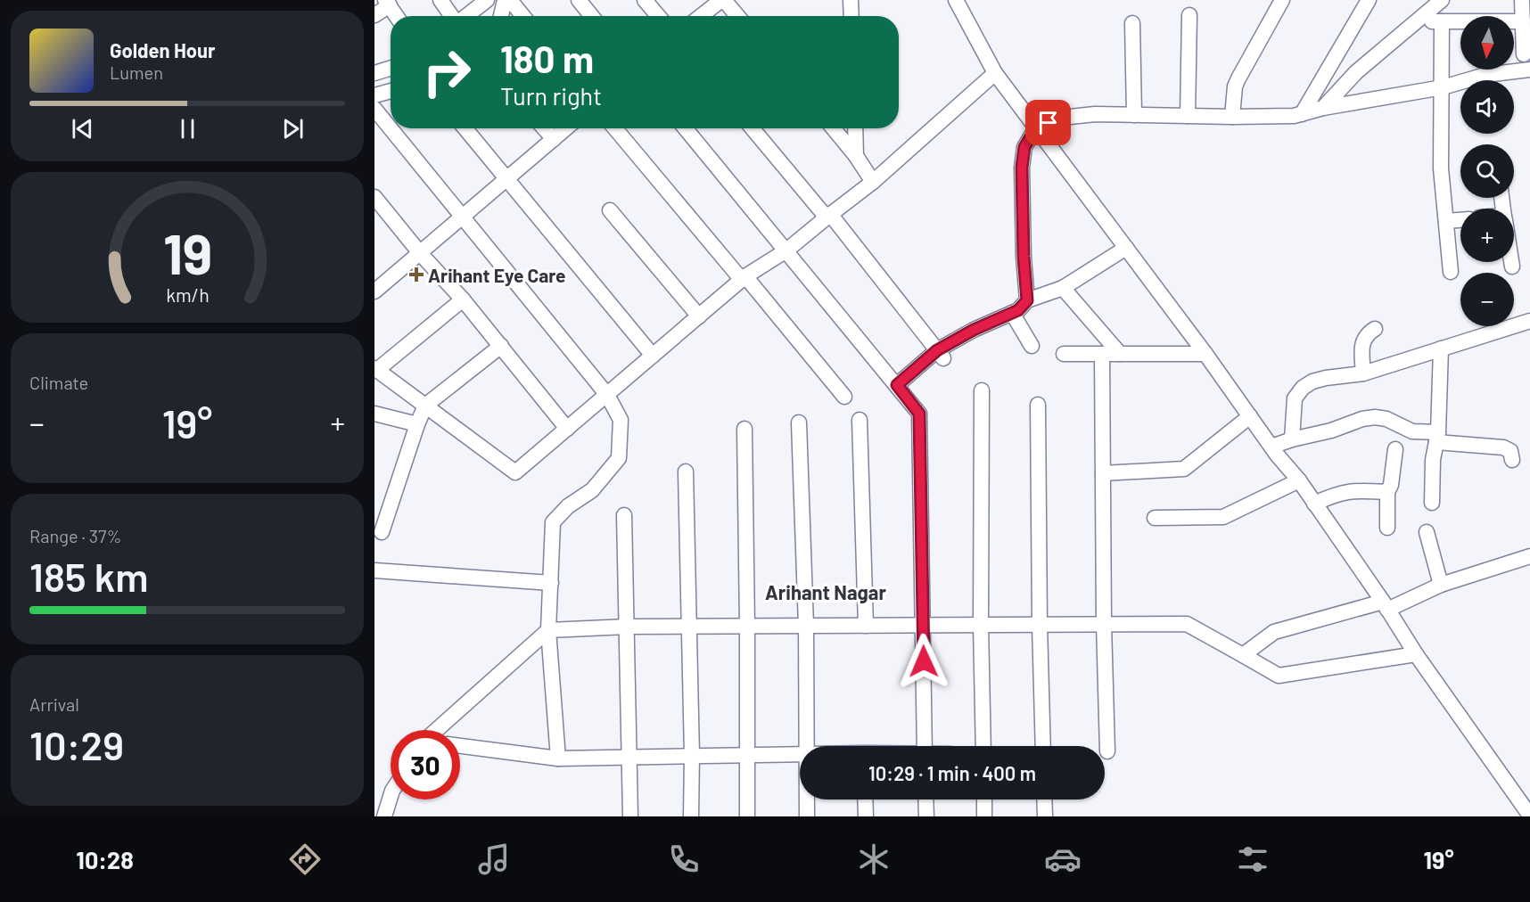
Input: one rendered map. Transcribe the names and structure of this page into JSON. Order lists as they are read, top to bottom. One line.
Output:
{"districts":["Arihant Nagar"],"places":{"health":["Arihant Eye Care"]},"north":"bottom","page":{"map_buttons":["+","−"],"turn":["180 m","Turn right"],"song":["Golden Hour","Lumen"],"tile":["Climate",["Range · 37%","185 km"],["Arrival","10:29"]],"heat":["−","19°","+"],"limit":"30","trip":"10:29 · 1 min · 400 m","tabs":["10:28","19°"],"gauge":["19","km/h"]}}
